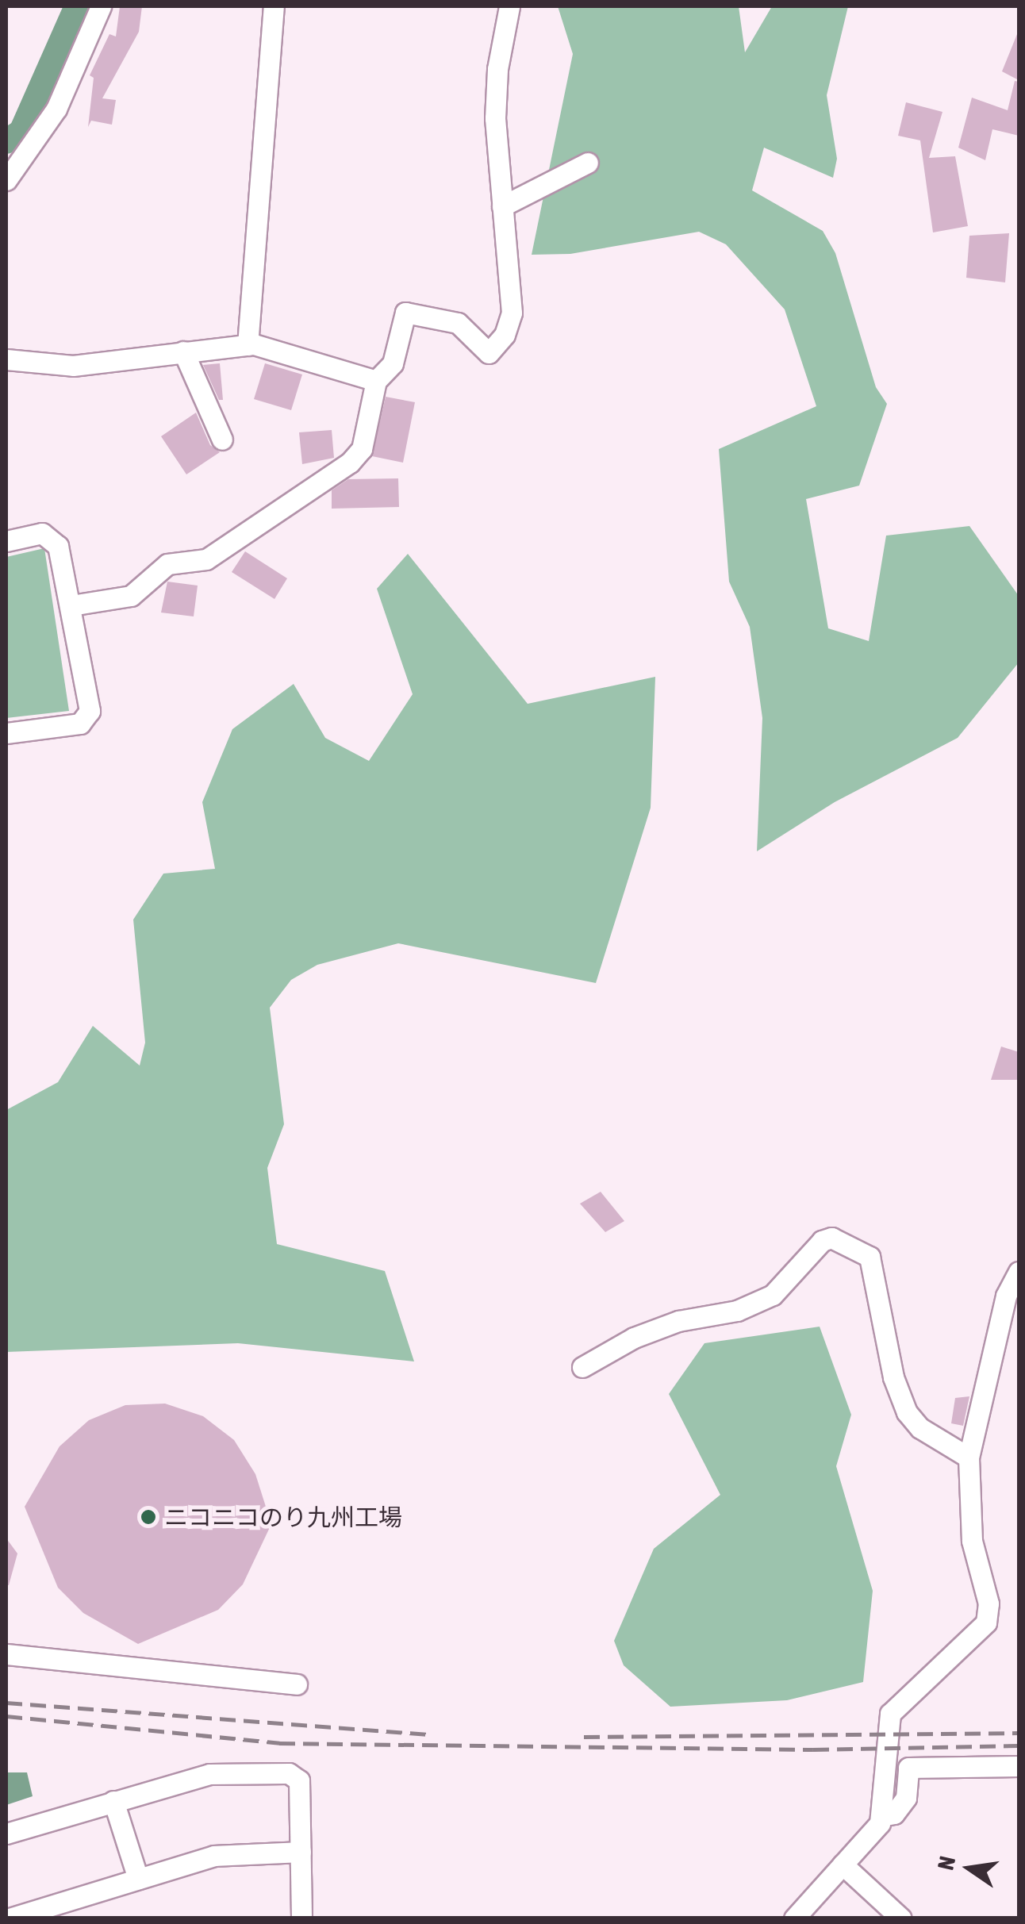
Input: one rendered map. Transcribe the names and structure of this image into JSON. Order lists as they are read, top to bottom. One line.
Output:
{"places":["ニコニコのり九州工場"],"north":"left"}
